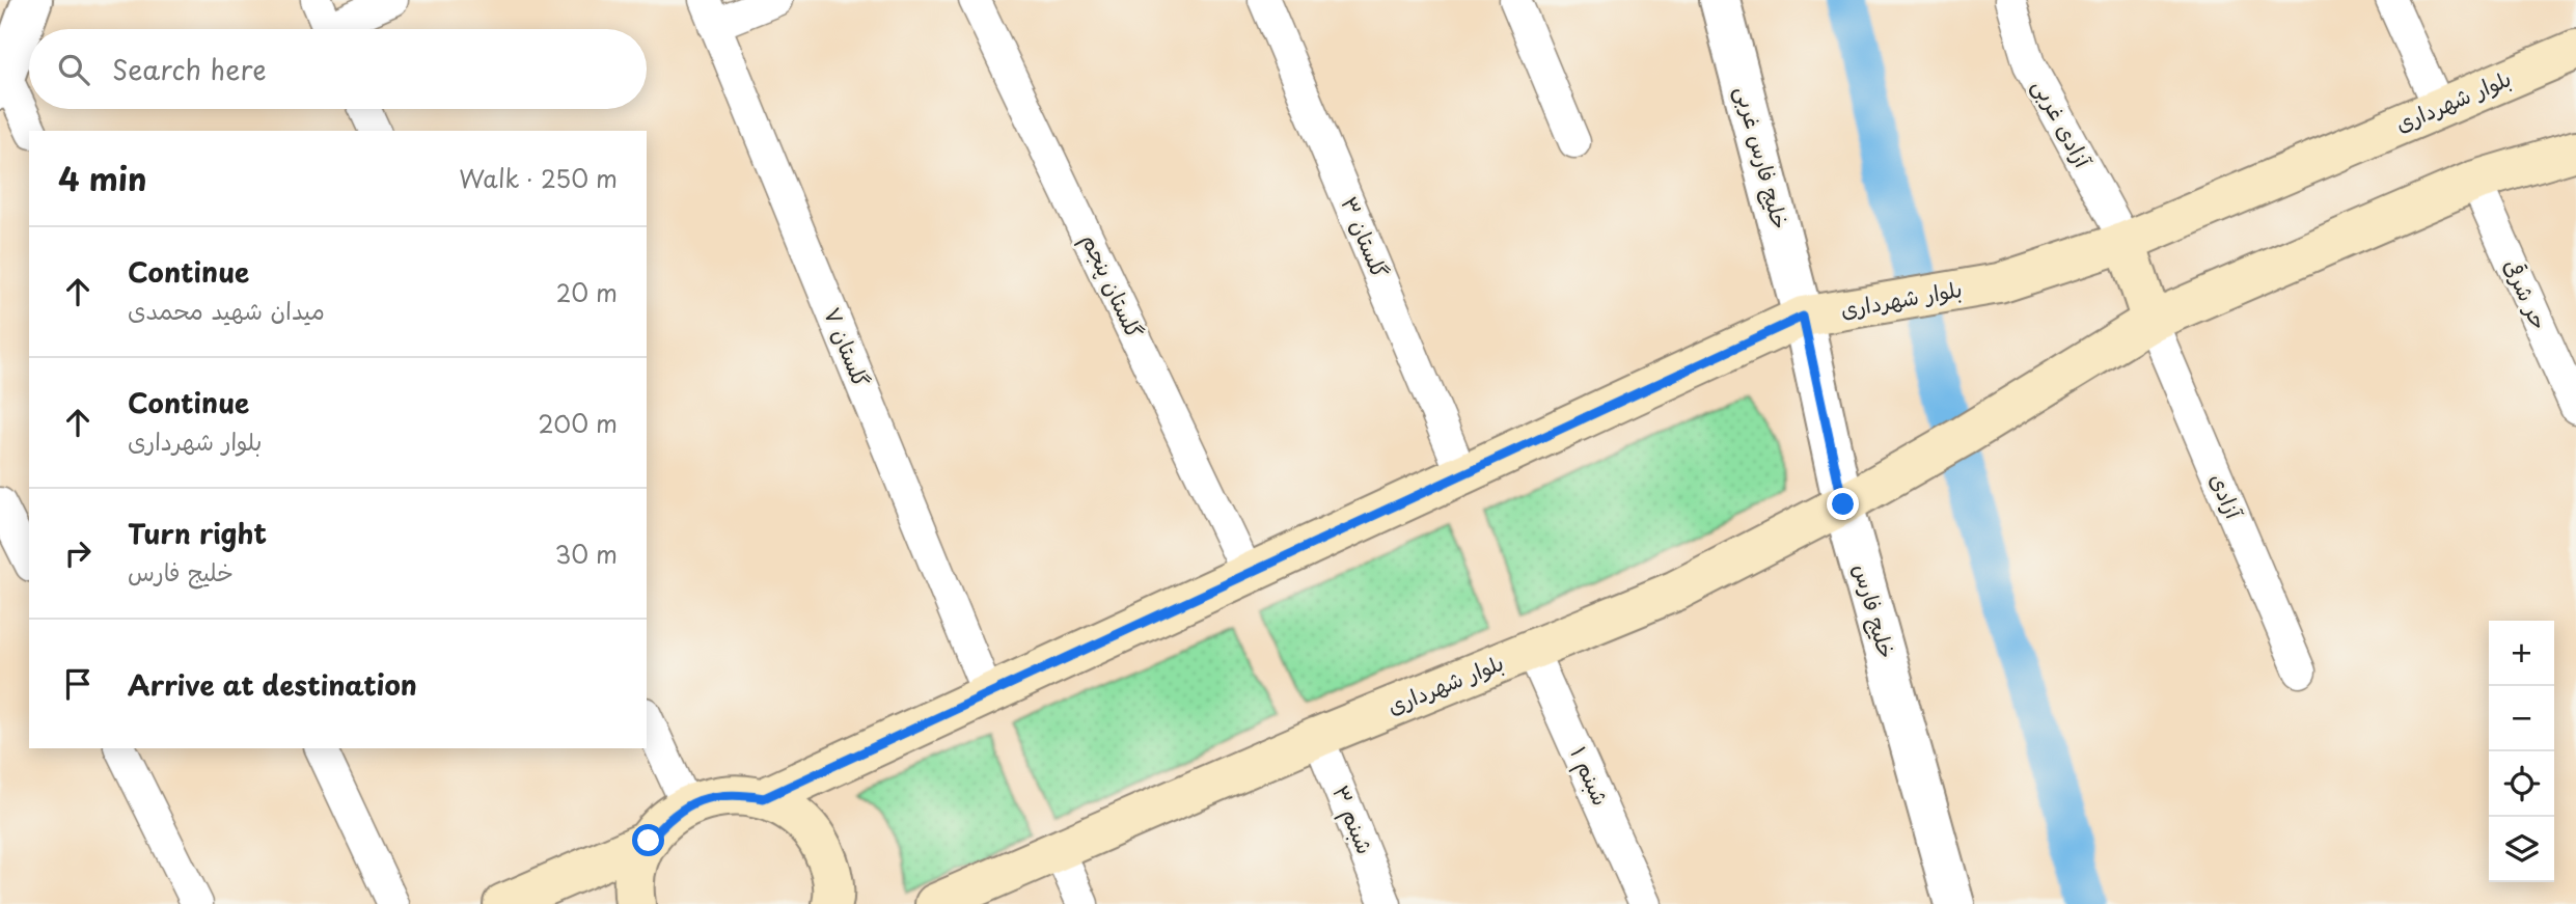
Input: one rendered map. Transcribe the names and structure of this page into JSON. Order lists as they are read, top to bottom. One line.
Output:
{"streets":{"main road":["بلوار شهرداری"],"street":["آزادی غربی","خلیج فارس غربی","گلستان ۳","گلستان پنجم","حر شرقی","گلستان ۷","آزادی","خلیج فارس","شبنم ۱","شبنم ۳"]},"crossings":[["بلوار شهرداری","آزادی غربی"],["بلوار شهرداری","خلیج فارس غربی"],["بلوار شهرداری","گلستان ۳"],["بلوار شهرداری","گلستان پنجم"],["بلوار شهرداری","حر شرقی"],["بلوار شهرداری","گلستان ۷"],["بلوار شهرداری","آزادی"],["بلوار شهرداری","خلیج فارس"],["بلوار شهرداری","شبنم ۱"],["بلوار شهرداری","شبنم ۳"],["خلیج فارس غربی","خلیج فارس"]],"page":{"search":"Search here","heading":["4 min","Walk · 250 m"],"list":[["Continue","میدان شهید محمدی","20 m"],["Continue","بلوار شهرداری","200 m"],["Turn right","خلیج فارس","30 m"],"Arrive at destination"],"map_buttons":["+","−"]}}
